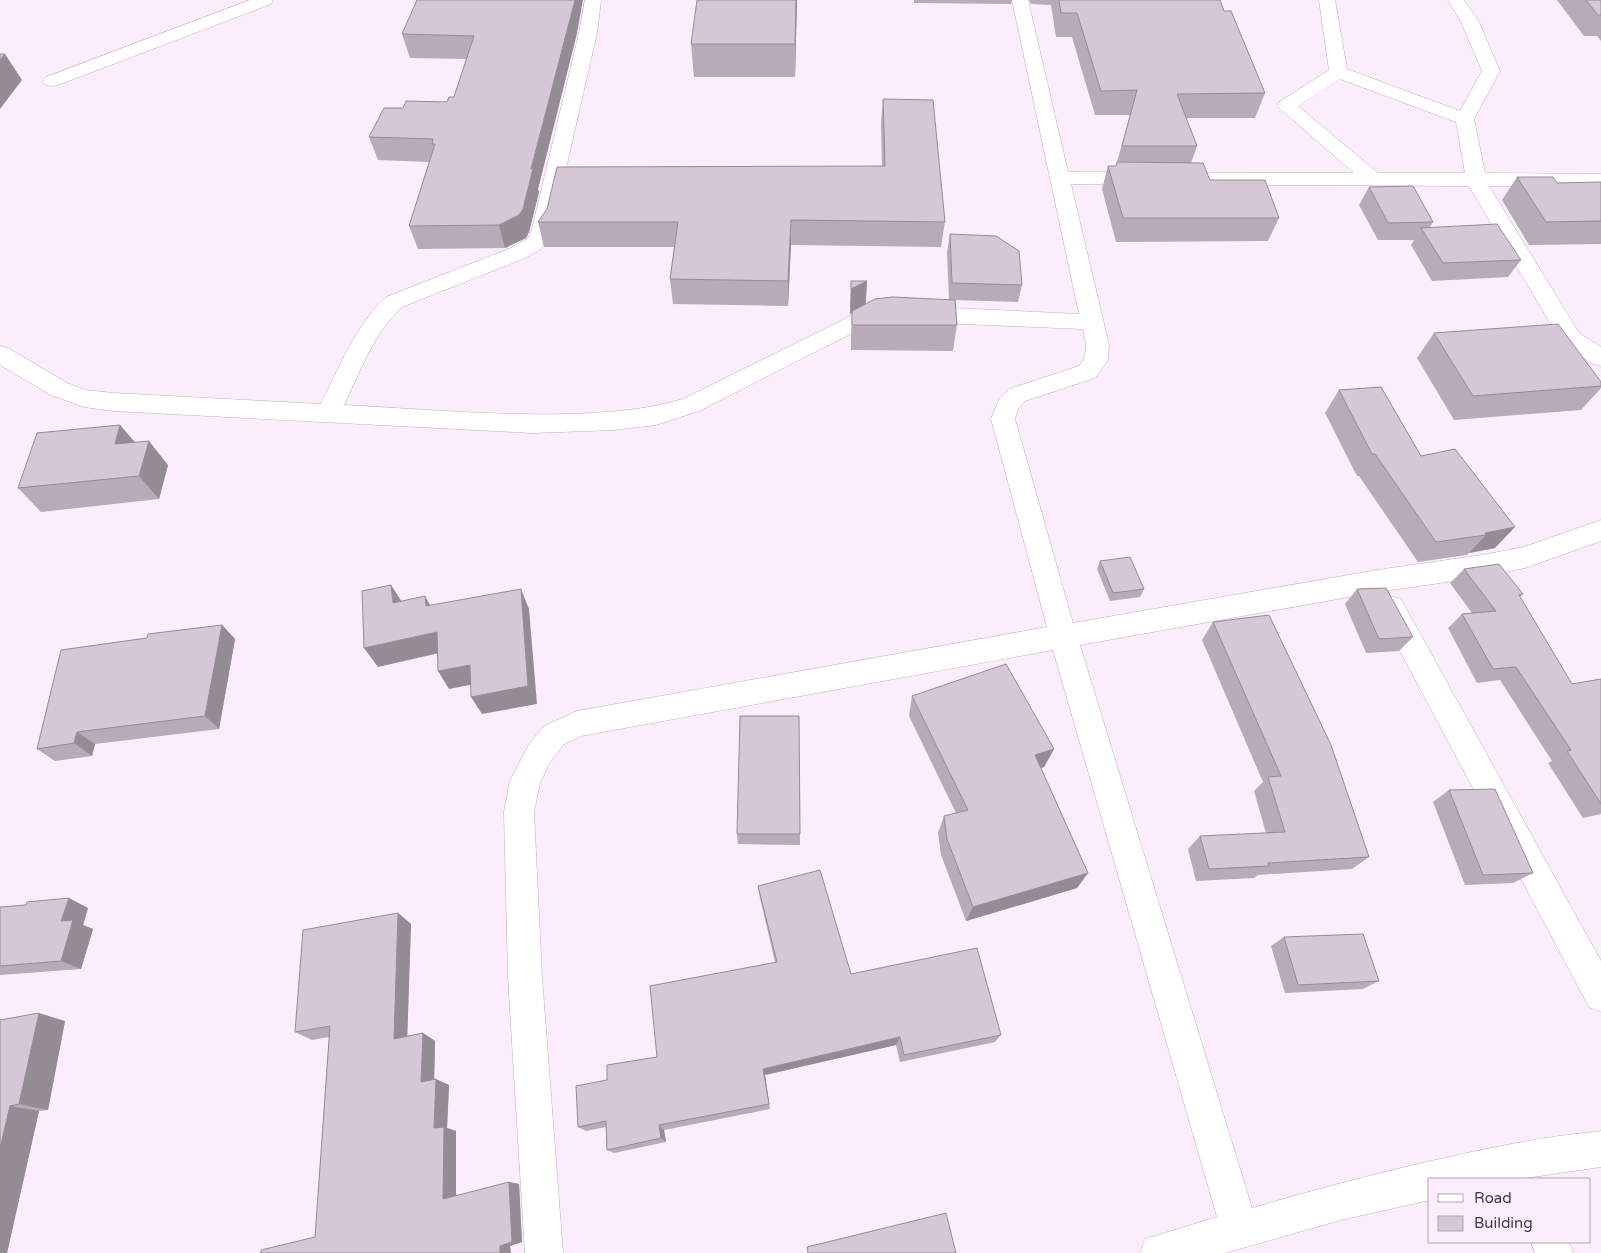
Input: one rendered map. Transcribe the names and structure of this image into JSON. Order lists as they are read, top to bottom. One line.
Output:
{"legend":["Road","Building"]}
